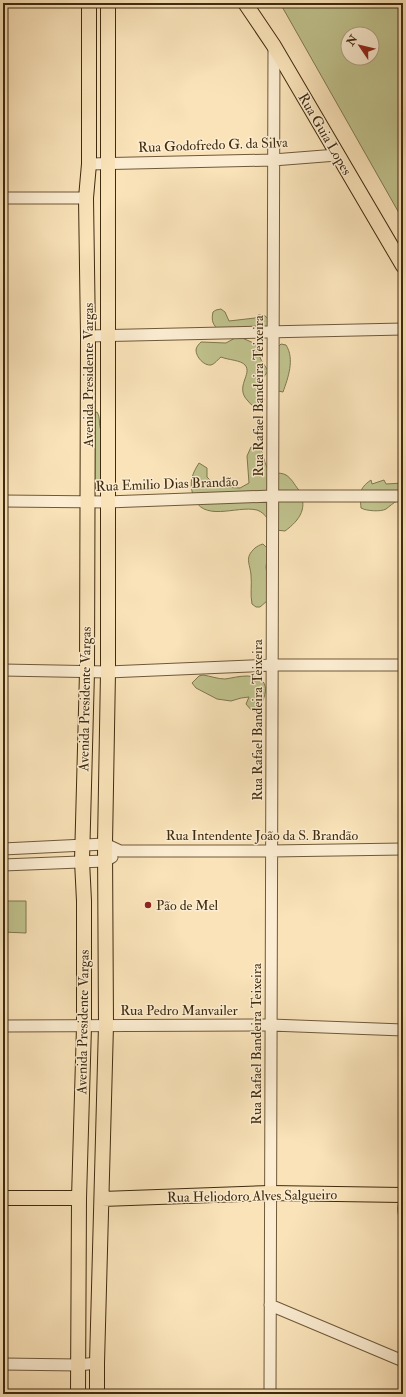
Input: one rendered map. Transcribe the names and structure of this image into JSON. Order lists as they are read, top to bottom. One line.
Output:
{"streets":{"main road":["Rua Guia Lopes","Avenida Presidente Vargas","Rua Heliodoro Alves Salgueiro"],"street":["Rua Godofredo G. da Silva","Rua Rafael Bandeira Teixeira","Rua Emilio Dias Brandão","Rua Intendente João da S. Brandão","Rua Pedro Manvailer"]},"crossings":[["Rua Guia Lopes","Rua Godofredo G. da Silva"],["Rua Guia Lopes","Rua Rafael Bandeira Teixeira"],["Rua Godofredo G. da Silva","Avenida Presidente Vargas"],["Rua Godofredo G. da Silva","Rua Rafael Bandeira Teixeira"],["Avenida Presidente Vargas","Rua Emilio Dias Brandão"],["Avenida Presidente Vargas","Rua Intendente João da S. Brandão"],["Avenida Presidente Vargas","Rua Pedro Manvailer"],["Avenida Presidente Vargas","Rua Heliodoro Alves Salgueiro"],["Rua Rafael Bandeira Teixeira","Rua Emilio Dias Brandão"],["Rua Rafael Bandeira Teixeira","Rua Intendente João da S. Brandão"],["Rua Rafael Bandeira Teixeira","Rua Pedro Manvailer"],["Rua Rafael Bandeira Teixeira","Rua Heliodoro Alves Salgueiro"]],"places":["Pão de Mel"],"north":"top left"}
